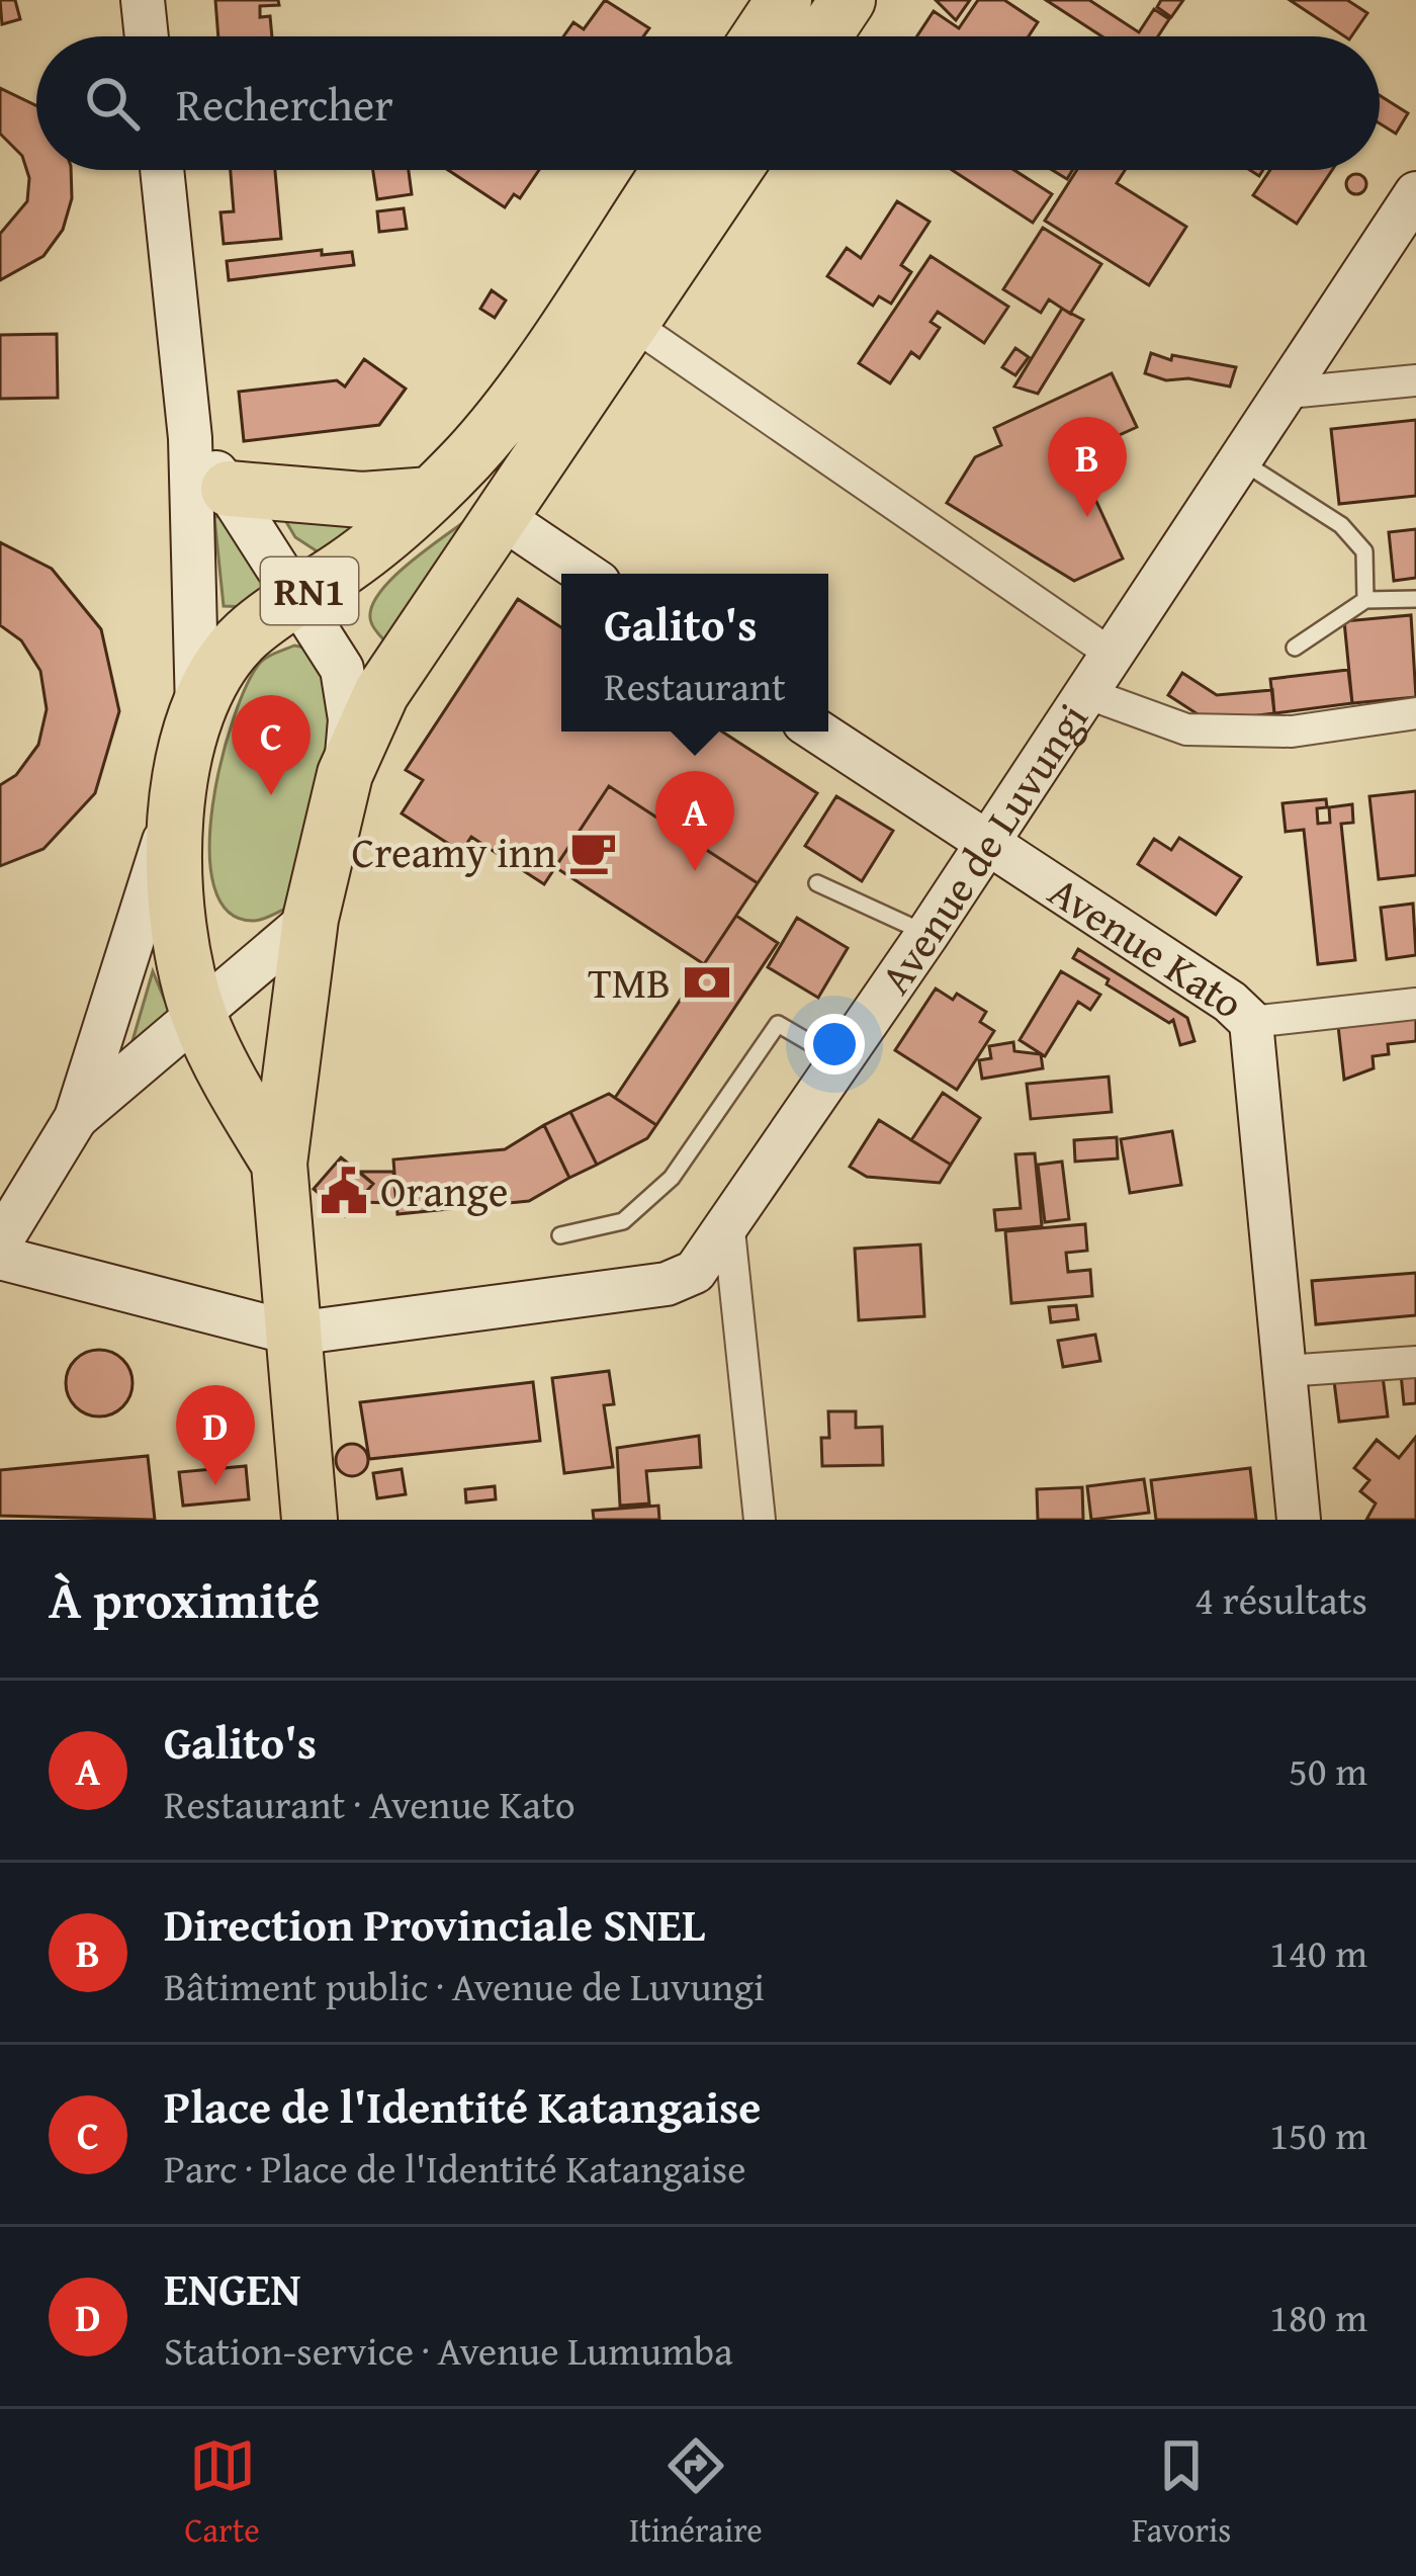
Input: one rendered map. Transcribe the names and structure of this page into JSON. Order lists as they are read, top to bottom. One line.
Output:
{"streets":{"highway":["RN1"],"street":["Avenue de Luvungi","Avenue Kato"]},"crossings":[["RN1","Avenue de Luvungi"],["Avenue de Luvungi","Avenue Kato"]],"places":{"cafe":["Creamy inn"],"bank":["TMB"],"public building":["Orange"]},"page":{"search":"Rechercher","pins":["B","C","A","D"],"popup":["Galito's","Restaurant"],"heading":["À proximité","4 résultats"],"list":[{"mark":"A","name":"Galito's","note":"Restaurant · Avenue Kato","value":"50 m"},{"mark":"B","name":"Direction Provinciale SNEL","note":"Bâtiment public · Avenue de Luvungi","value":"140 m"},{"mark":"C","name":"Place de l'Identité Katangaise","note":"Parc · Place de l'Identité Katangaise","value":"150 m"},{"mark":"D","name":"ENGEN","note":"Station-service · Avenue Lumumba","value":"180 m"}],"nav":["Carte","Itinéraire","Favoris"]}}
